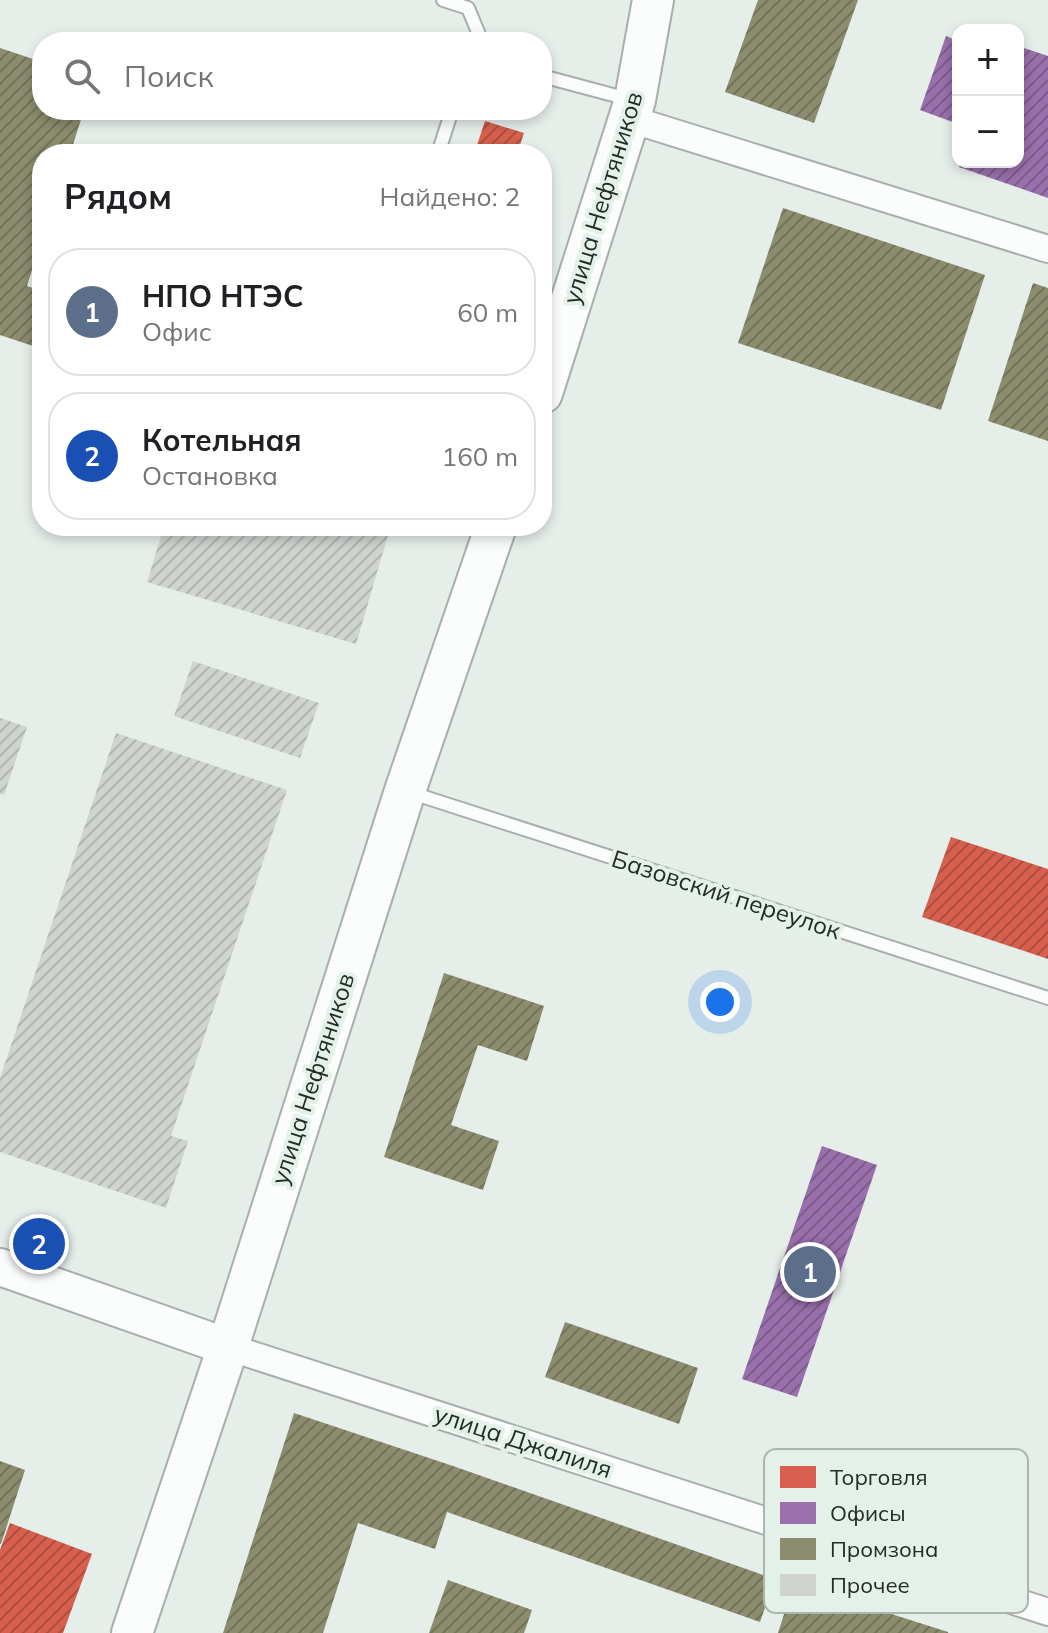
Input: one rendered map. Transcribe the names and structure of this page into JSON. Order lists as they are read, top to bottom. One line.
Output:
{"streets":{"main road":["улица Нефтяников","улица Джалиля"],"lane":["Базовский переулок"]},"crossings":[["улица Нефтяников","Базовский переулок"],["улица Нефтяников","улица Джалиля"]],"legend":["Торговля","Офисы","Промзона","Прочее"],"page":{"map_buttons":["+","−"],"search":"Поиск","heading":["Рядом","Найдено: 2"],"list":[{"mark":"1","name":"НПО НТЭС","note":"Офис","value":"60 m"},{"mark":"2","name":"Котельная","note":"Остановка","value":"160 m"}],"pins":["2","1"]}}
